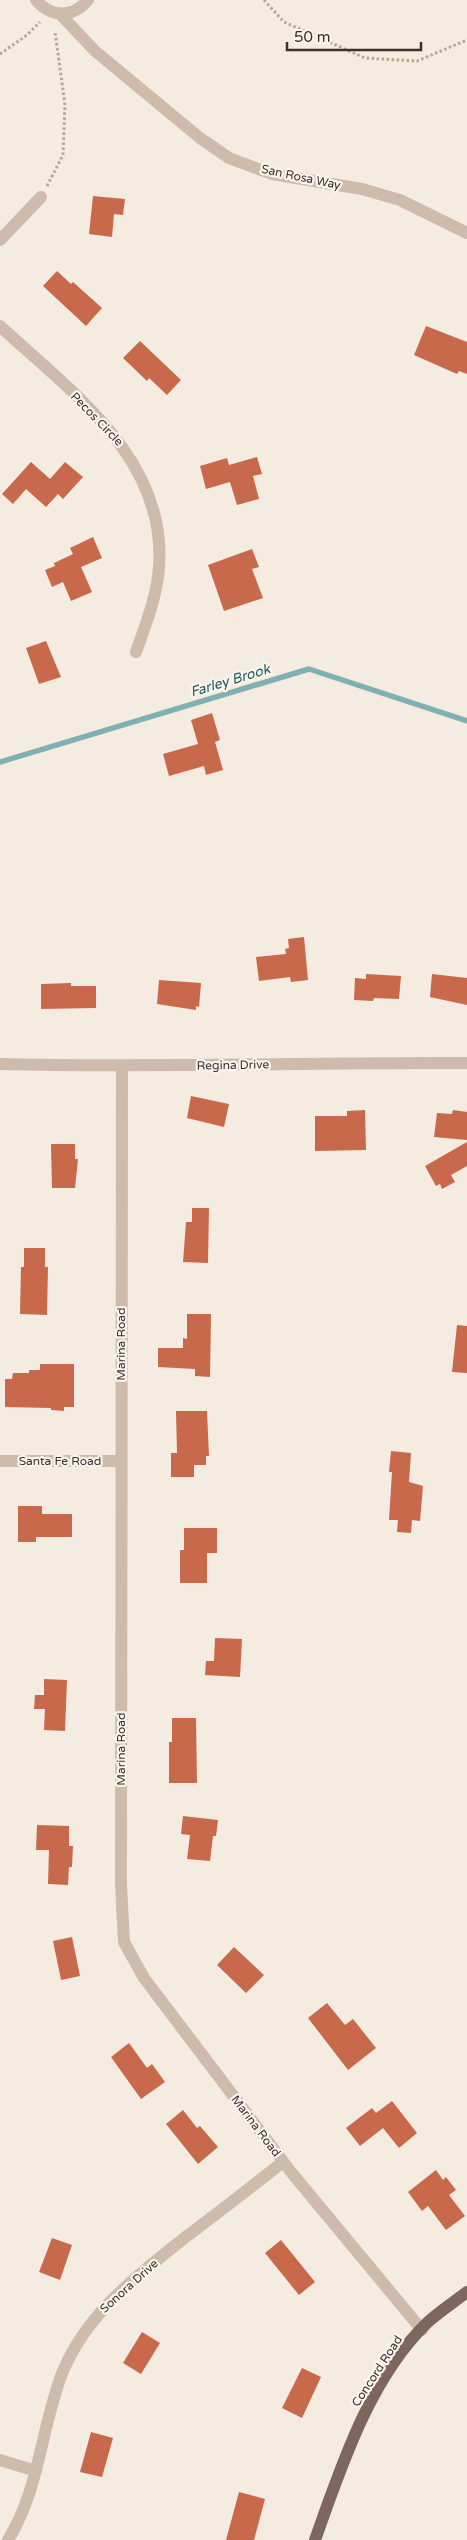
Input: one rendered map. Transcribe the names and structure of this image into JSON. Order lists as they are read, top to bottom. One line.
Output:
{"streets":{"main road":["Concord Road"],"street":["San Rosa Way","Pecos Circle","Regina Drive","Marina Road","Santa Fe Road","Sonora Drive"]},"crossings":[["Regina Drive","Marina Road"],["Marina Road","Santa Fe Road"],["Marina Road","Sonora Drive"],["Marina Road","Concord Road"]],"water":["Farley Brook"],"scale_bar":"50 m"}
